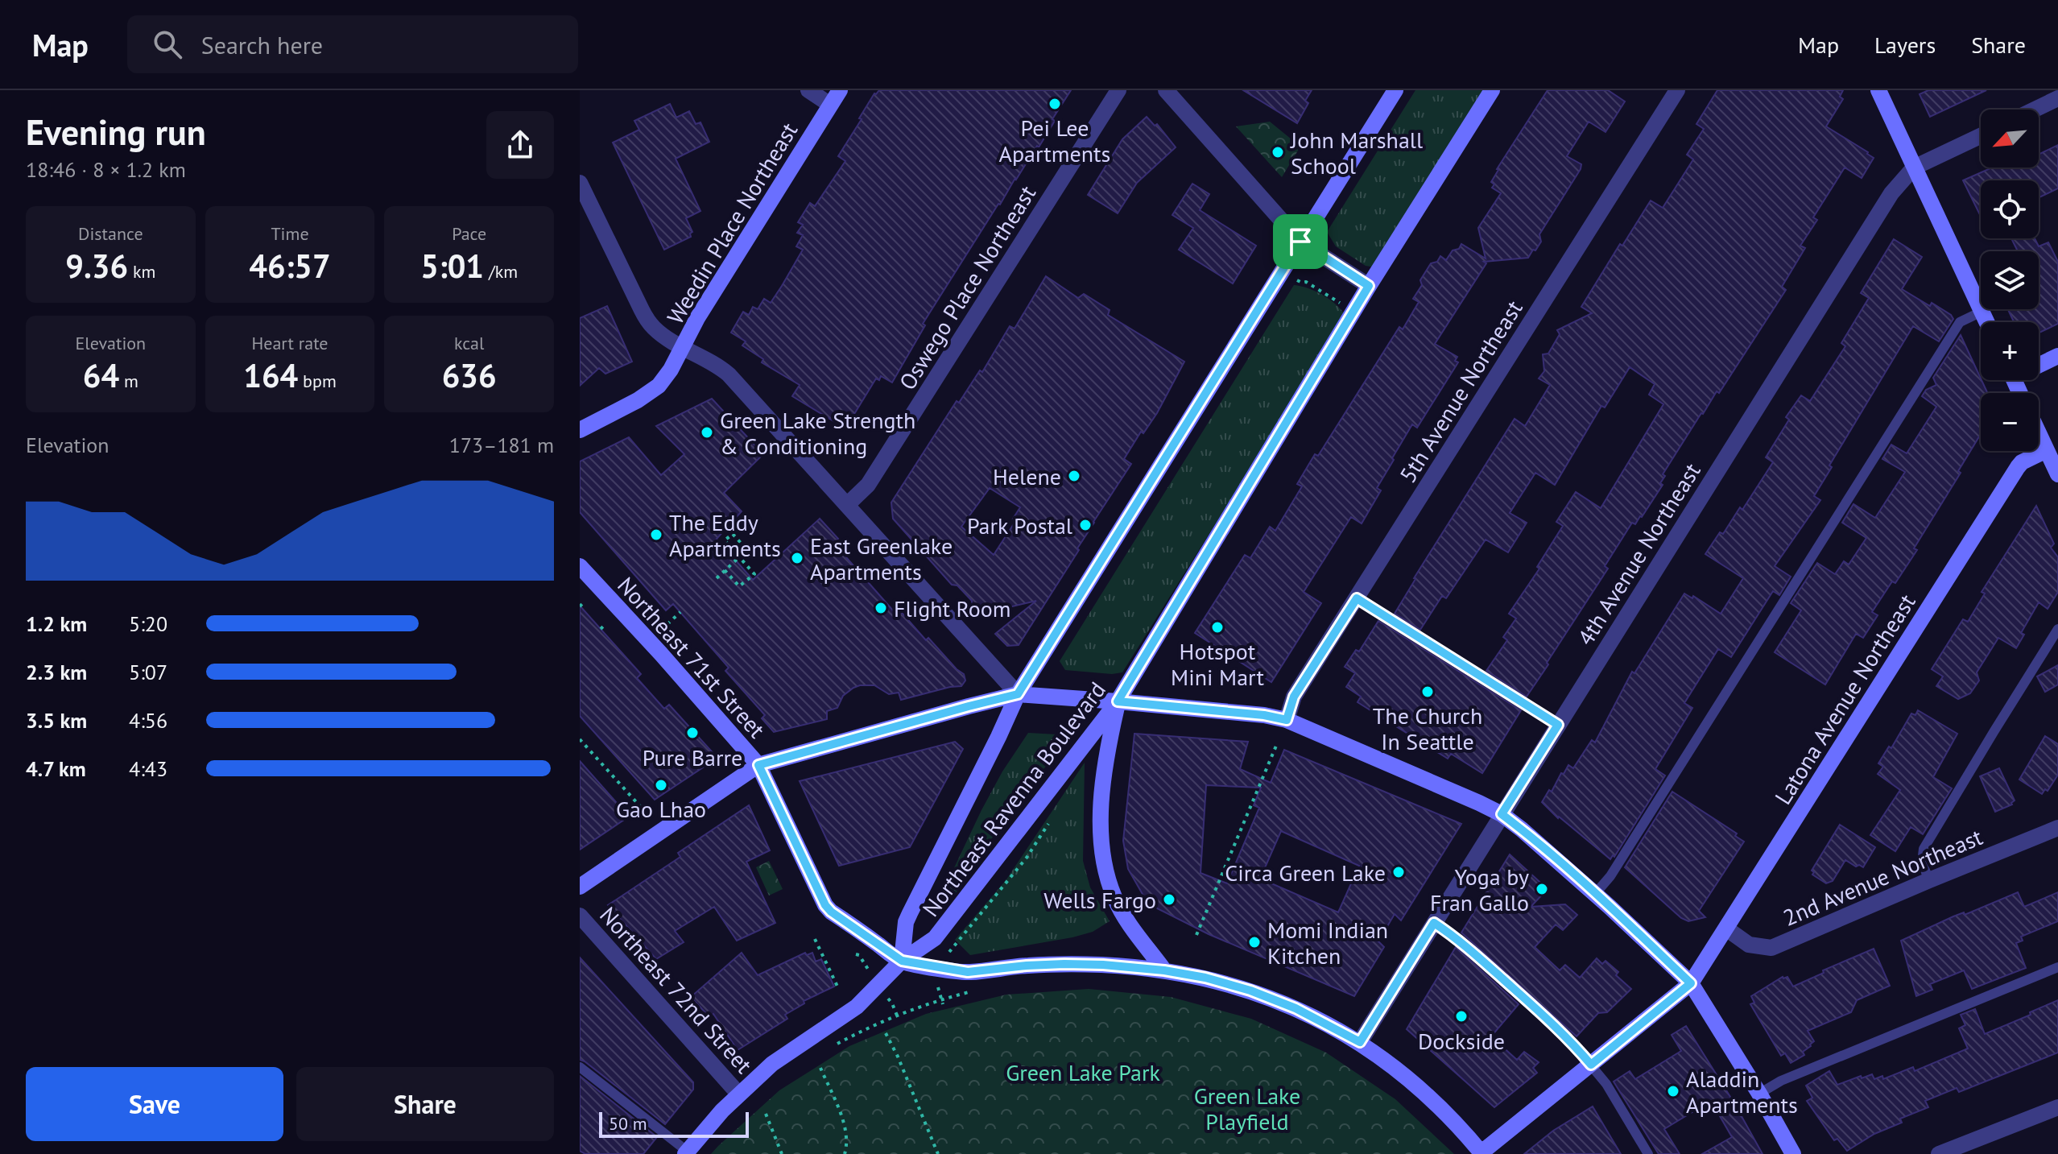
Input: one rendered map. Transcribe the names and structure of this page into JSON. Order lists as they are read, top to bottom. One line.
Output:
{"streets":{"main road":["Weedin Place Northeast","Northeast 71st Street","Latona Avenue Northeast","Northeast Ravenna Boulevard"],"street":["Oswego Place Northeast","5th Avenue Northeast","4th Avenue Northeast","2nd Avenue Northeast","Northeast 72nd Street"]},"crossings":[["Northeast 71st Street","Northeast Ravenna Boulevard"],["Latona Avenue Northeast","2nd Avenue Northeast"]],"parks":["Green Lake Park","Green Lake Playfield"],"places":["Pei Lee Apartments","John Marshall School","Green Lake Strength & Conditioning","Helene","Park Postal","The Eddy Apartments","East Greenlake Apartments","Flight Room","Hotspot Mini Mart","The Church In Seattle","Pure Barre","Gao Lhao","Circa Green Lake","Yoga by Fran Gallo","Wells Fargo","Momi Indian Kitchen","Dockside","Aladdin Apartments"],"scale_bar":"50 m","north":"bottom left","page":{"header":"Map","search":"Search here","nav":["Map","Layers","Share"],"heading":["Evening run","18:46 · 8 × 1.2 km"],"map_buttons":["+","−"],"stats":[["Distance","9.36 km"],["Time","46:57"],["Pace","5:01 /km"],["Elevation","64 m"],["Heart rate","164 bpm"],["kcal","636"]],"chart":["Elevation","173–181 m"],"list":[{"name":"1.2 km","note":"5:20"},{"name":"2.3 km","note":"5:07"},{"name":"3.5 km","note":"4:56"},{"name":"4.7 km","note":"4:43"}],"buttons":["Save","Share"],"scale":"50 m"}}
